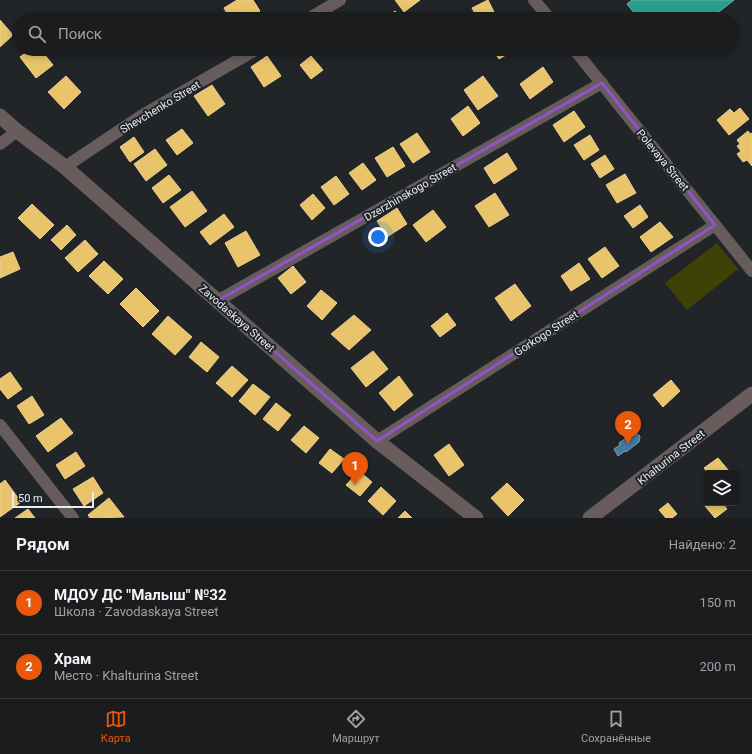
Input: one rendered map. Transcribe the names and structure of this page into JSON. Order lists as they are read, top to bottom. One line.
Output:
{"streets":{"main road":["Zavodaskaya Street","Khalturina Street"],"street":["Shevchenko Street","Polevaya Street","Dzerzhinskogo Street","Gorkogo Street"]},"crossings":[["Shevchenko Street","Zavodaskaya Street"],["Polevaya Street","Dzerzhinskogo Street"],["Polevaya Street","Gorkogo Street"],["Dzerzhinskogo Street","Zavodaskaya Street"],["Zavodaskaya Street","Gorkogo Street"]],"scale_bar":"50 m","page":{"search":"Поиск","pins":["2","1"],"scale":"50 m","heading":["Рядом","Найдено: 2"],"list":[{"mark":"1","name":"МДОУ ДС \"Малыш\" №32","note":"Школа · Zavodaskaya Street","value":"150 m"},{"mark":"2","name":"Храм","note":"Место · Khalturina Street","value":"200 m"}],"nav":["Карта","Маршрут","Сохранённые"]}}
